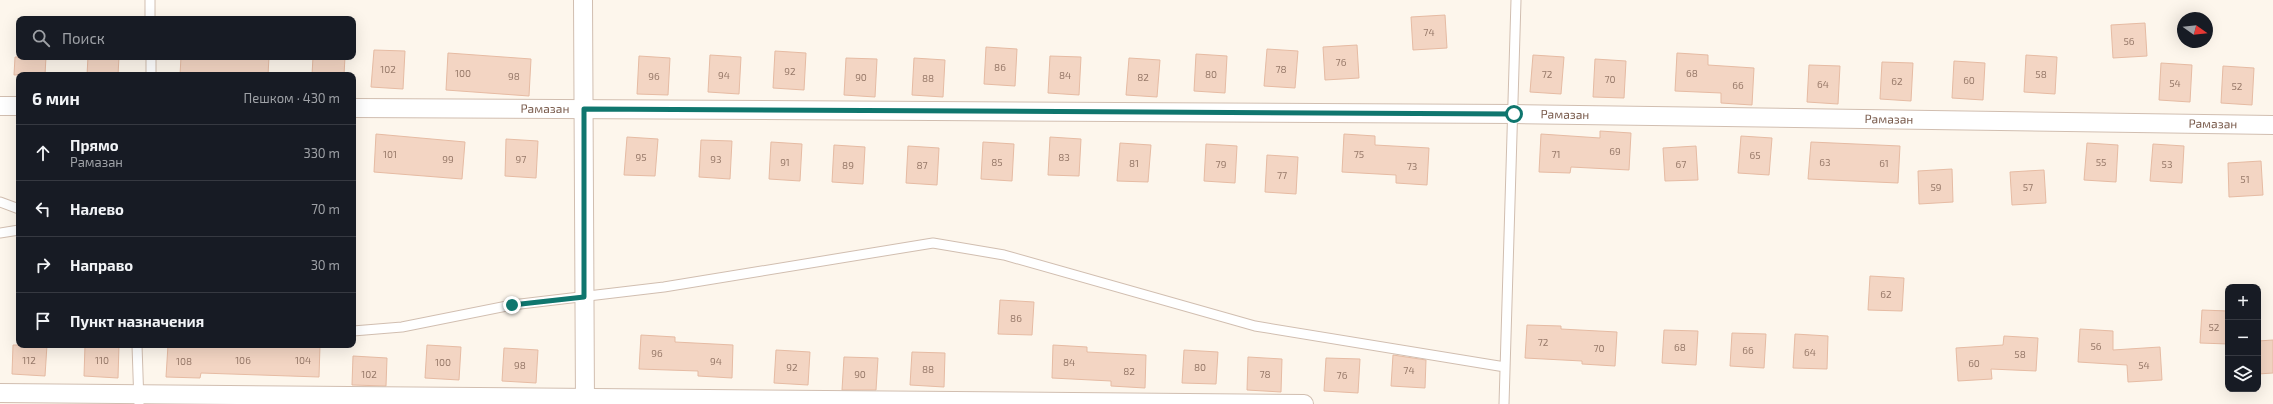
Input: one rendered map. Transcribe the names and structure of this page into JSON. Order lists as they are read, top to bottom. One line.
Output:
{"streets":{"street":["Рамазан"]},"house_numbers":["74","56","76","86","102","78","92","100","68","80","72","58","94","84","98","96","90","82","88","70","60","62","54","64","66","52","69","101","75","71","65","95","83","99","97","93","91","85","63","55","81","61","79","67","53","89","87","73","77","51","59","57","62","86","52","72","56","68","70","66","64","96","58","112","110","106","104","108","94","100","84","60","98","54","92","80","88","74","82","102","90","78","76"],"north":"right","page":{"search":"Поиск","heading":["6 мин","Пешком · 430 m"],"list":[["Прямо","Рамазан","330 m"],["Налево","70 m"],["Направо","30 m"],"Пункт назначения"],"map_buttons":["+","−"]}}
